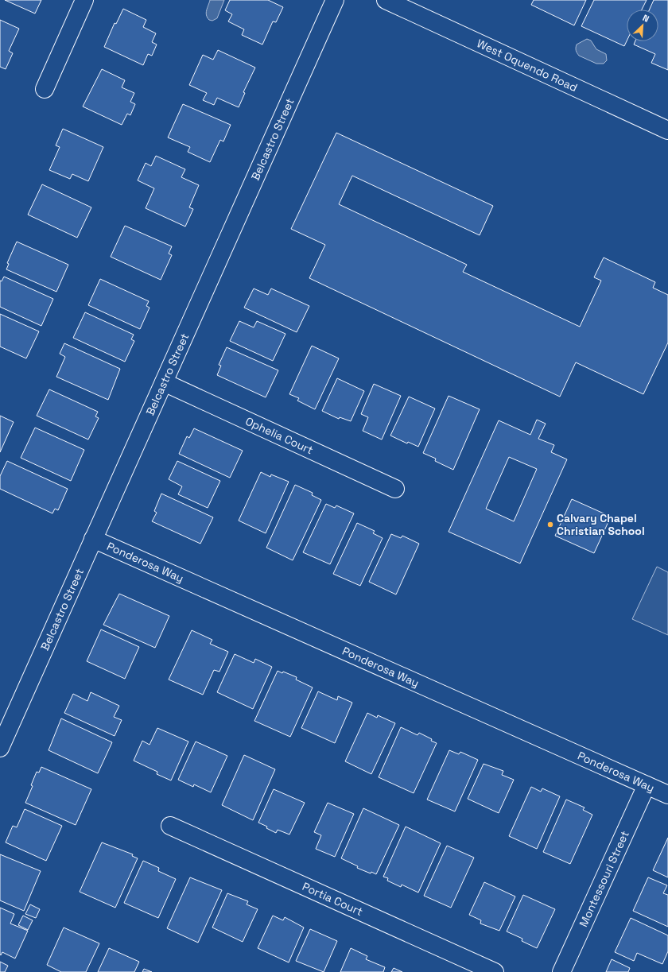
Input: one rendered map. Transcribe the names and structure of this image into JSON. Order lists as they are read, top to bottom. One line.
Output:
{"streets":{"street":["West Oquendo Road","Belcastro Street","Ophelia Court","Ponderosa Way","Montessouri Street","Portia Court"]},"crossings":[["Belcastro Street","Ophelia Court"],["Belcastro Street","Ponderosa Way"],["Ponderosa Way","Montessouri Street"]],"places":["Calvary Chapel Christian School"],"north":"top right"}
